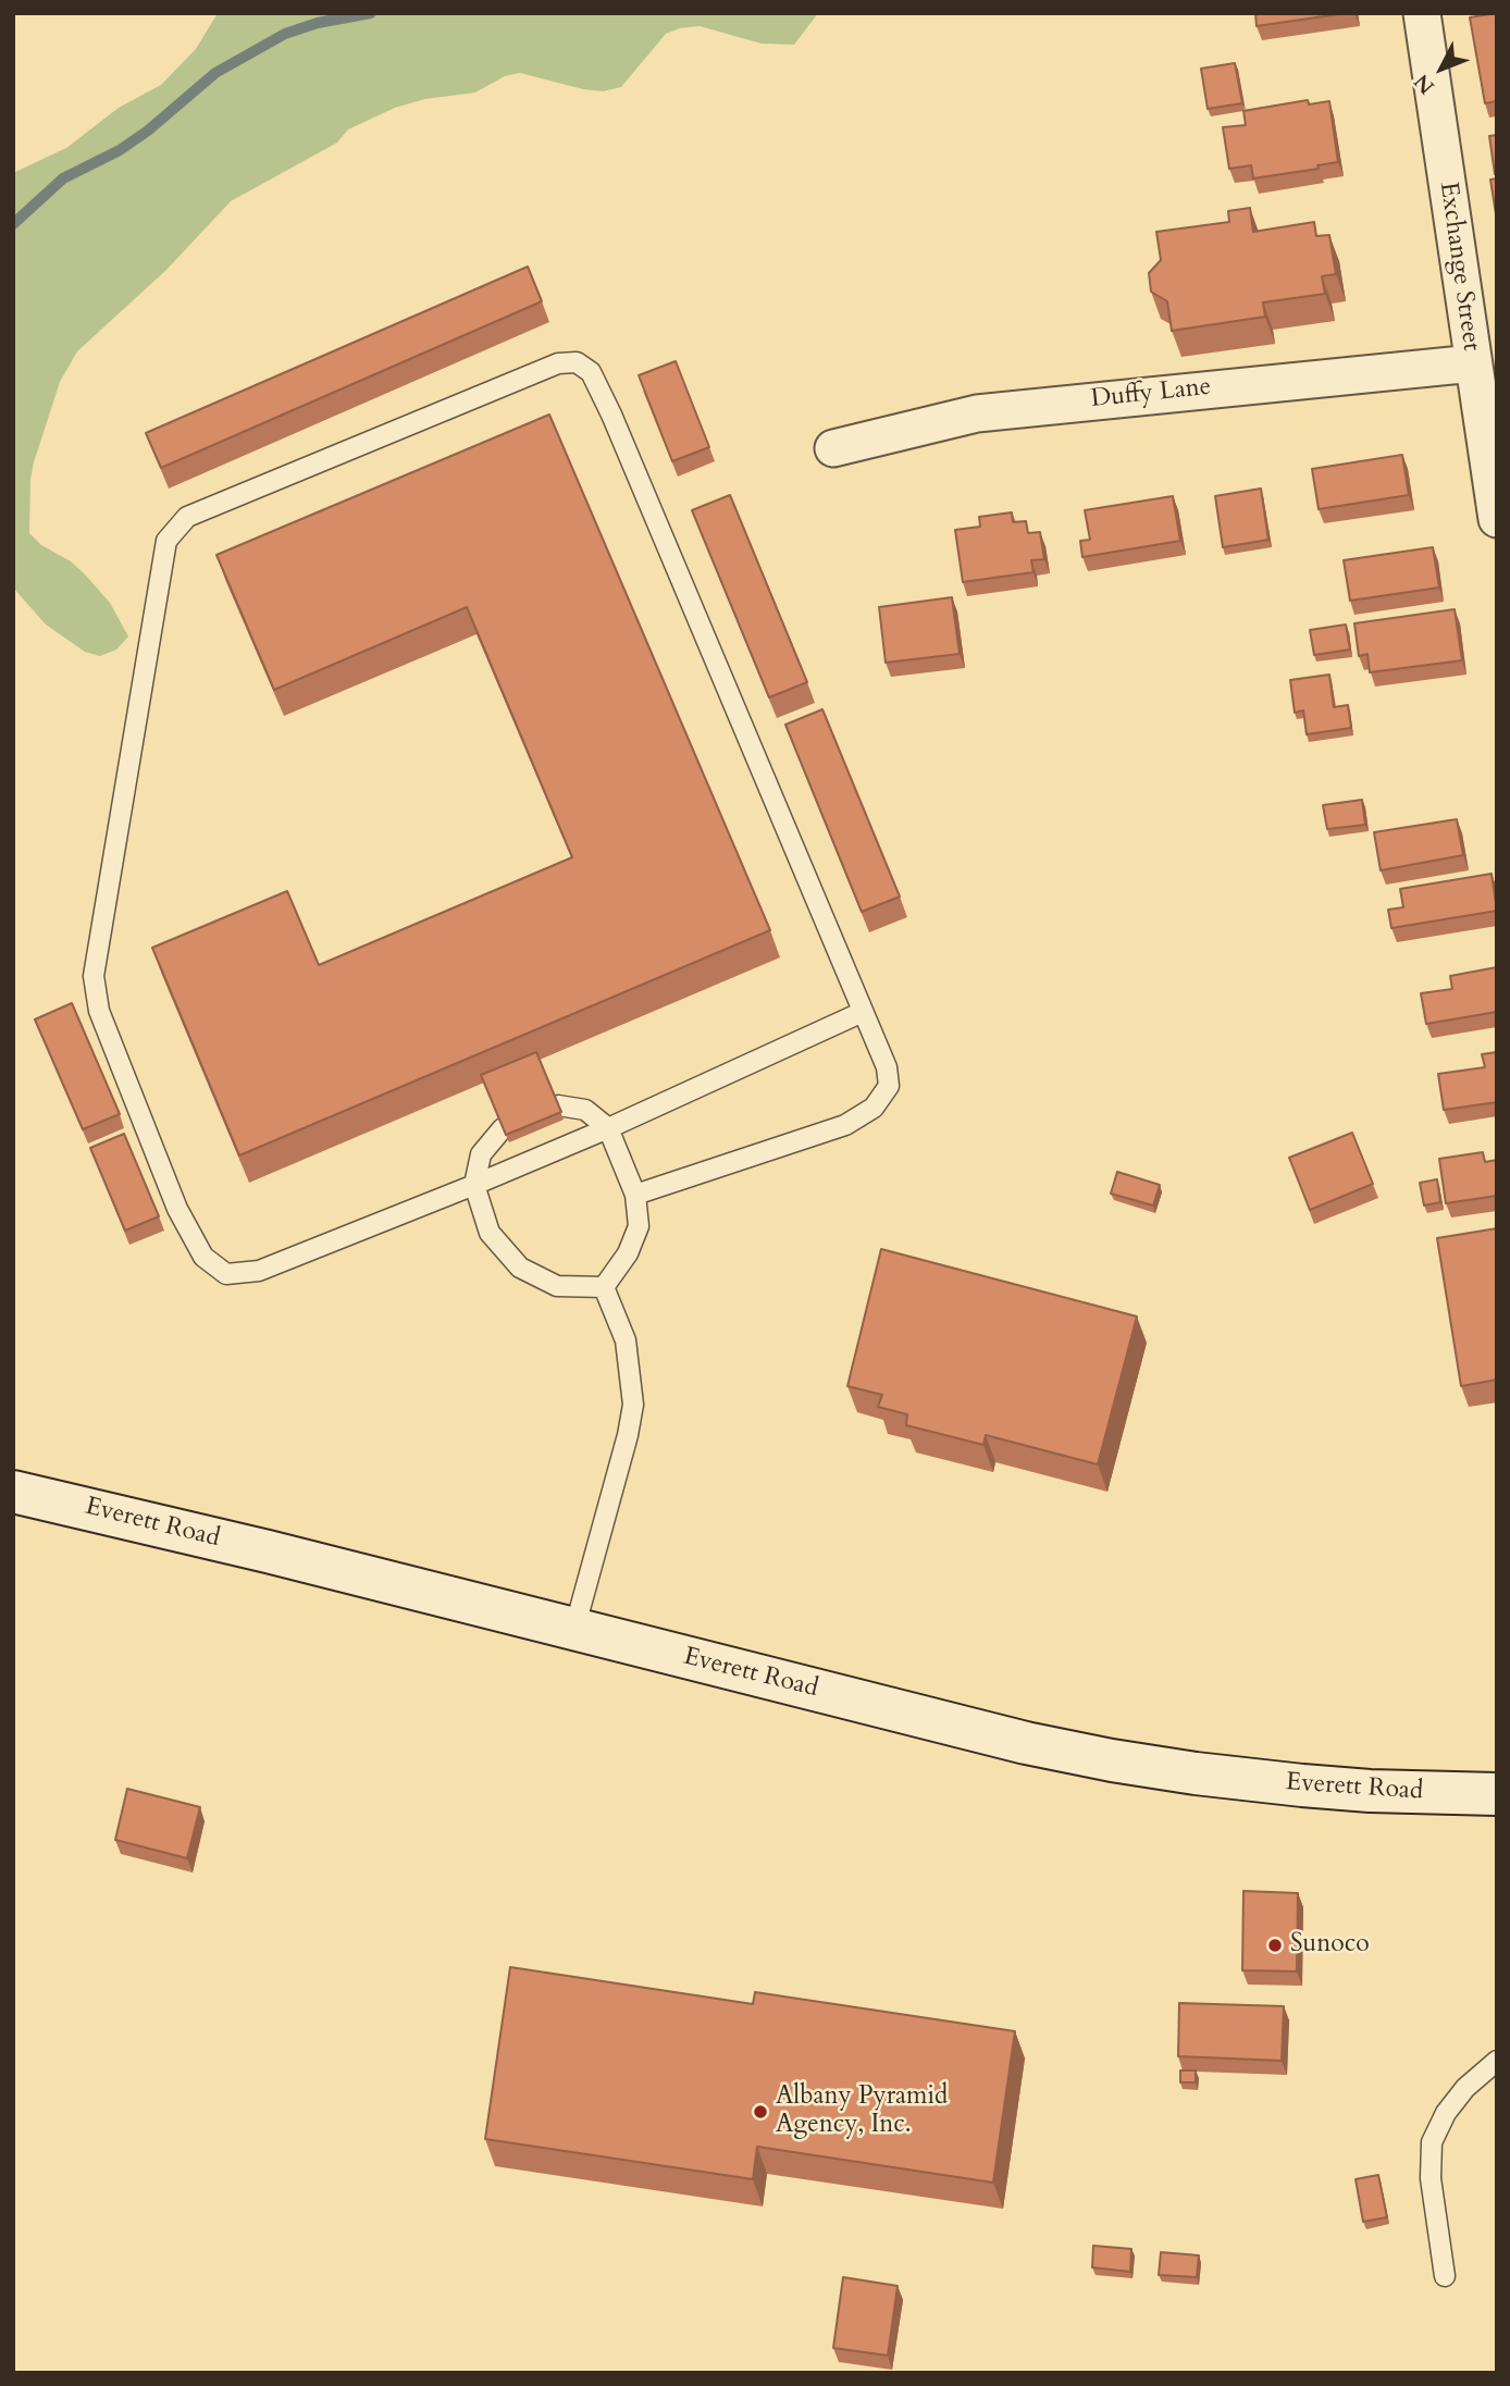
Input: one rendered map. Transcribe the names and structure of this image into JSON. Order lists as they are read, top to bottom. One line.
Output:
{"streets":{"street":["Exchange Street","Duffy Lane","Everett Road"]},"crossings":[["Exchange Street","Duffy Lane"]],"places":["Sunoco","Albany Pyramid Agency, Inc."],"north":"bottom left"}
